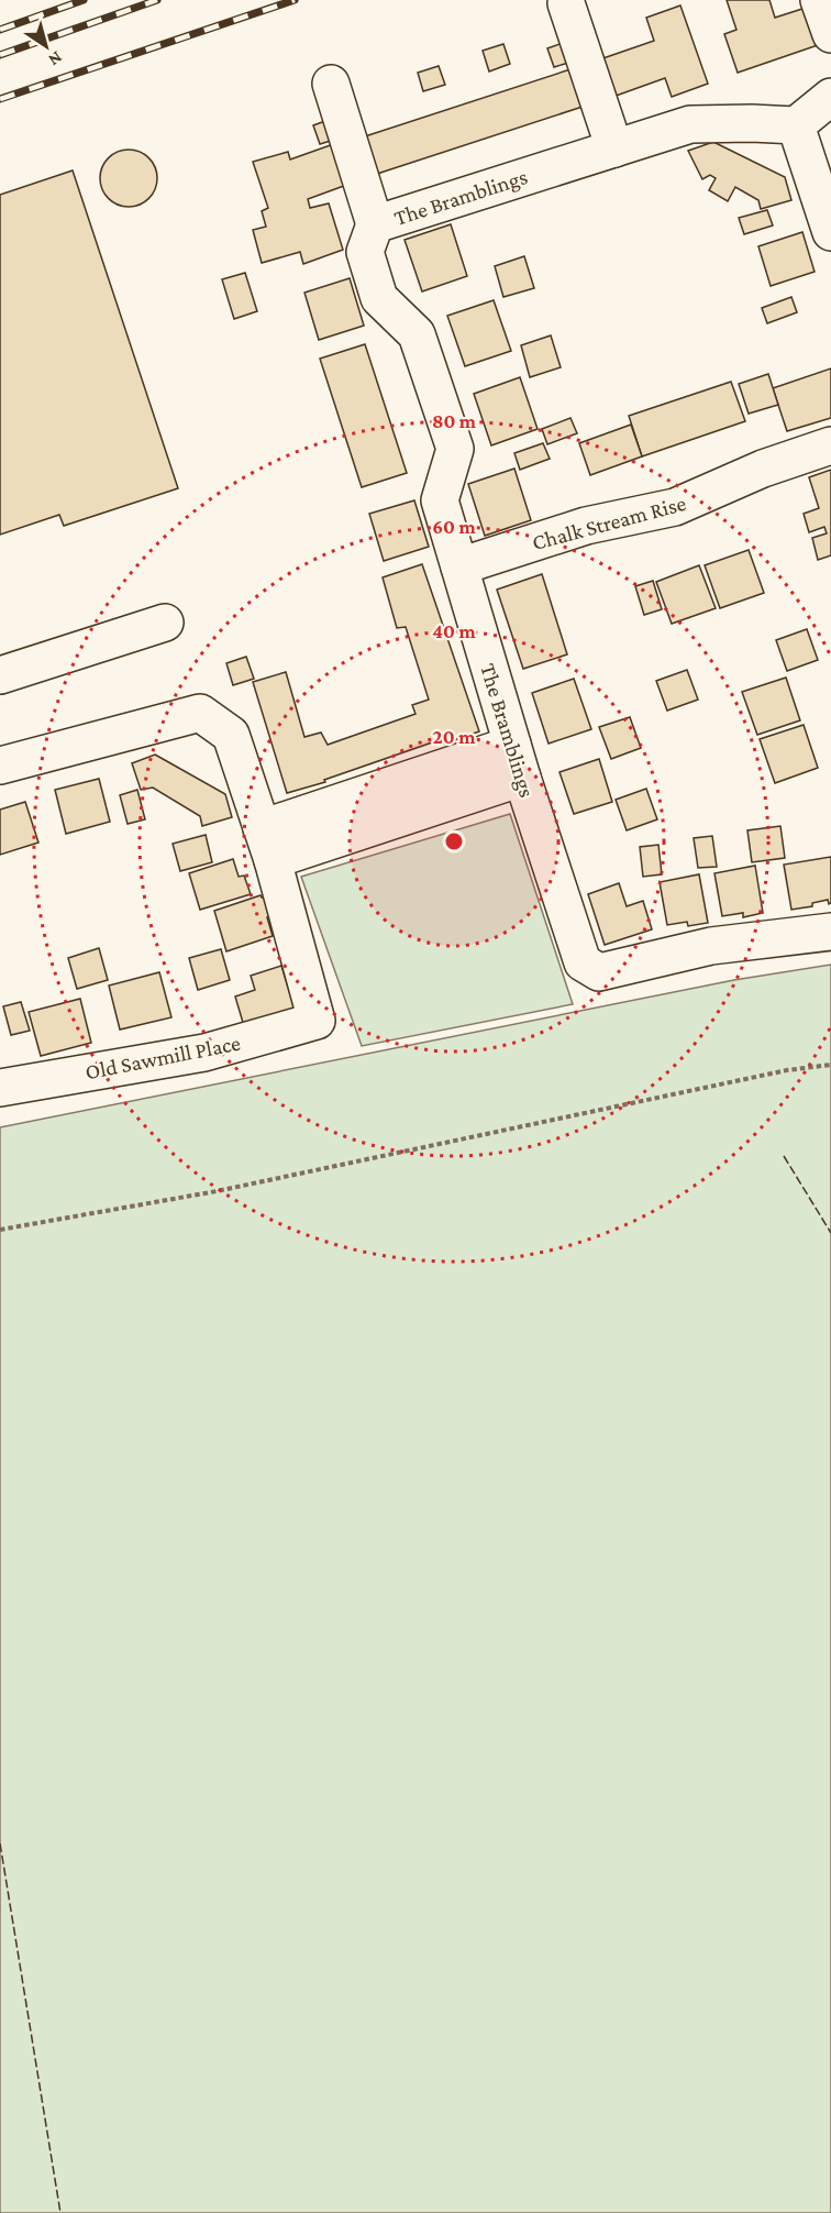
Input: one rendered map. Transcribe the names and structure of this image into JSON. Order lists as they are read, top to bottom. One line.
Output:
{"streets":{"street":["The Bramblings","Chalk Stream Rise","Old Sawmill Place"]},"crossings":[["The Bramblings","Chalk Stream Rise"]],"north":"bottom right","rings":["80 m","60 m","40 m","20 m"]}
